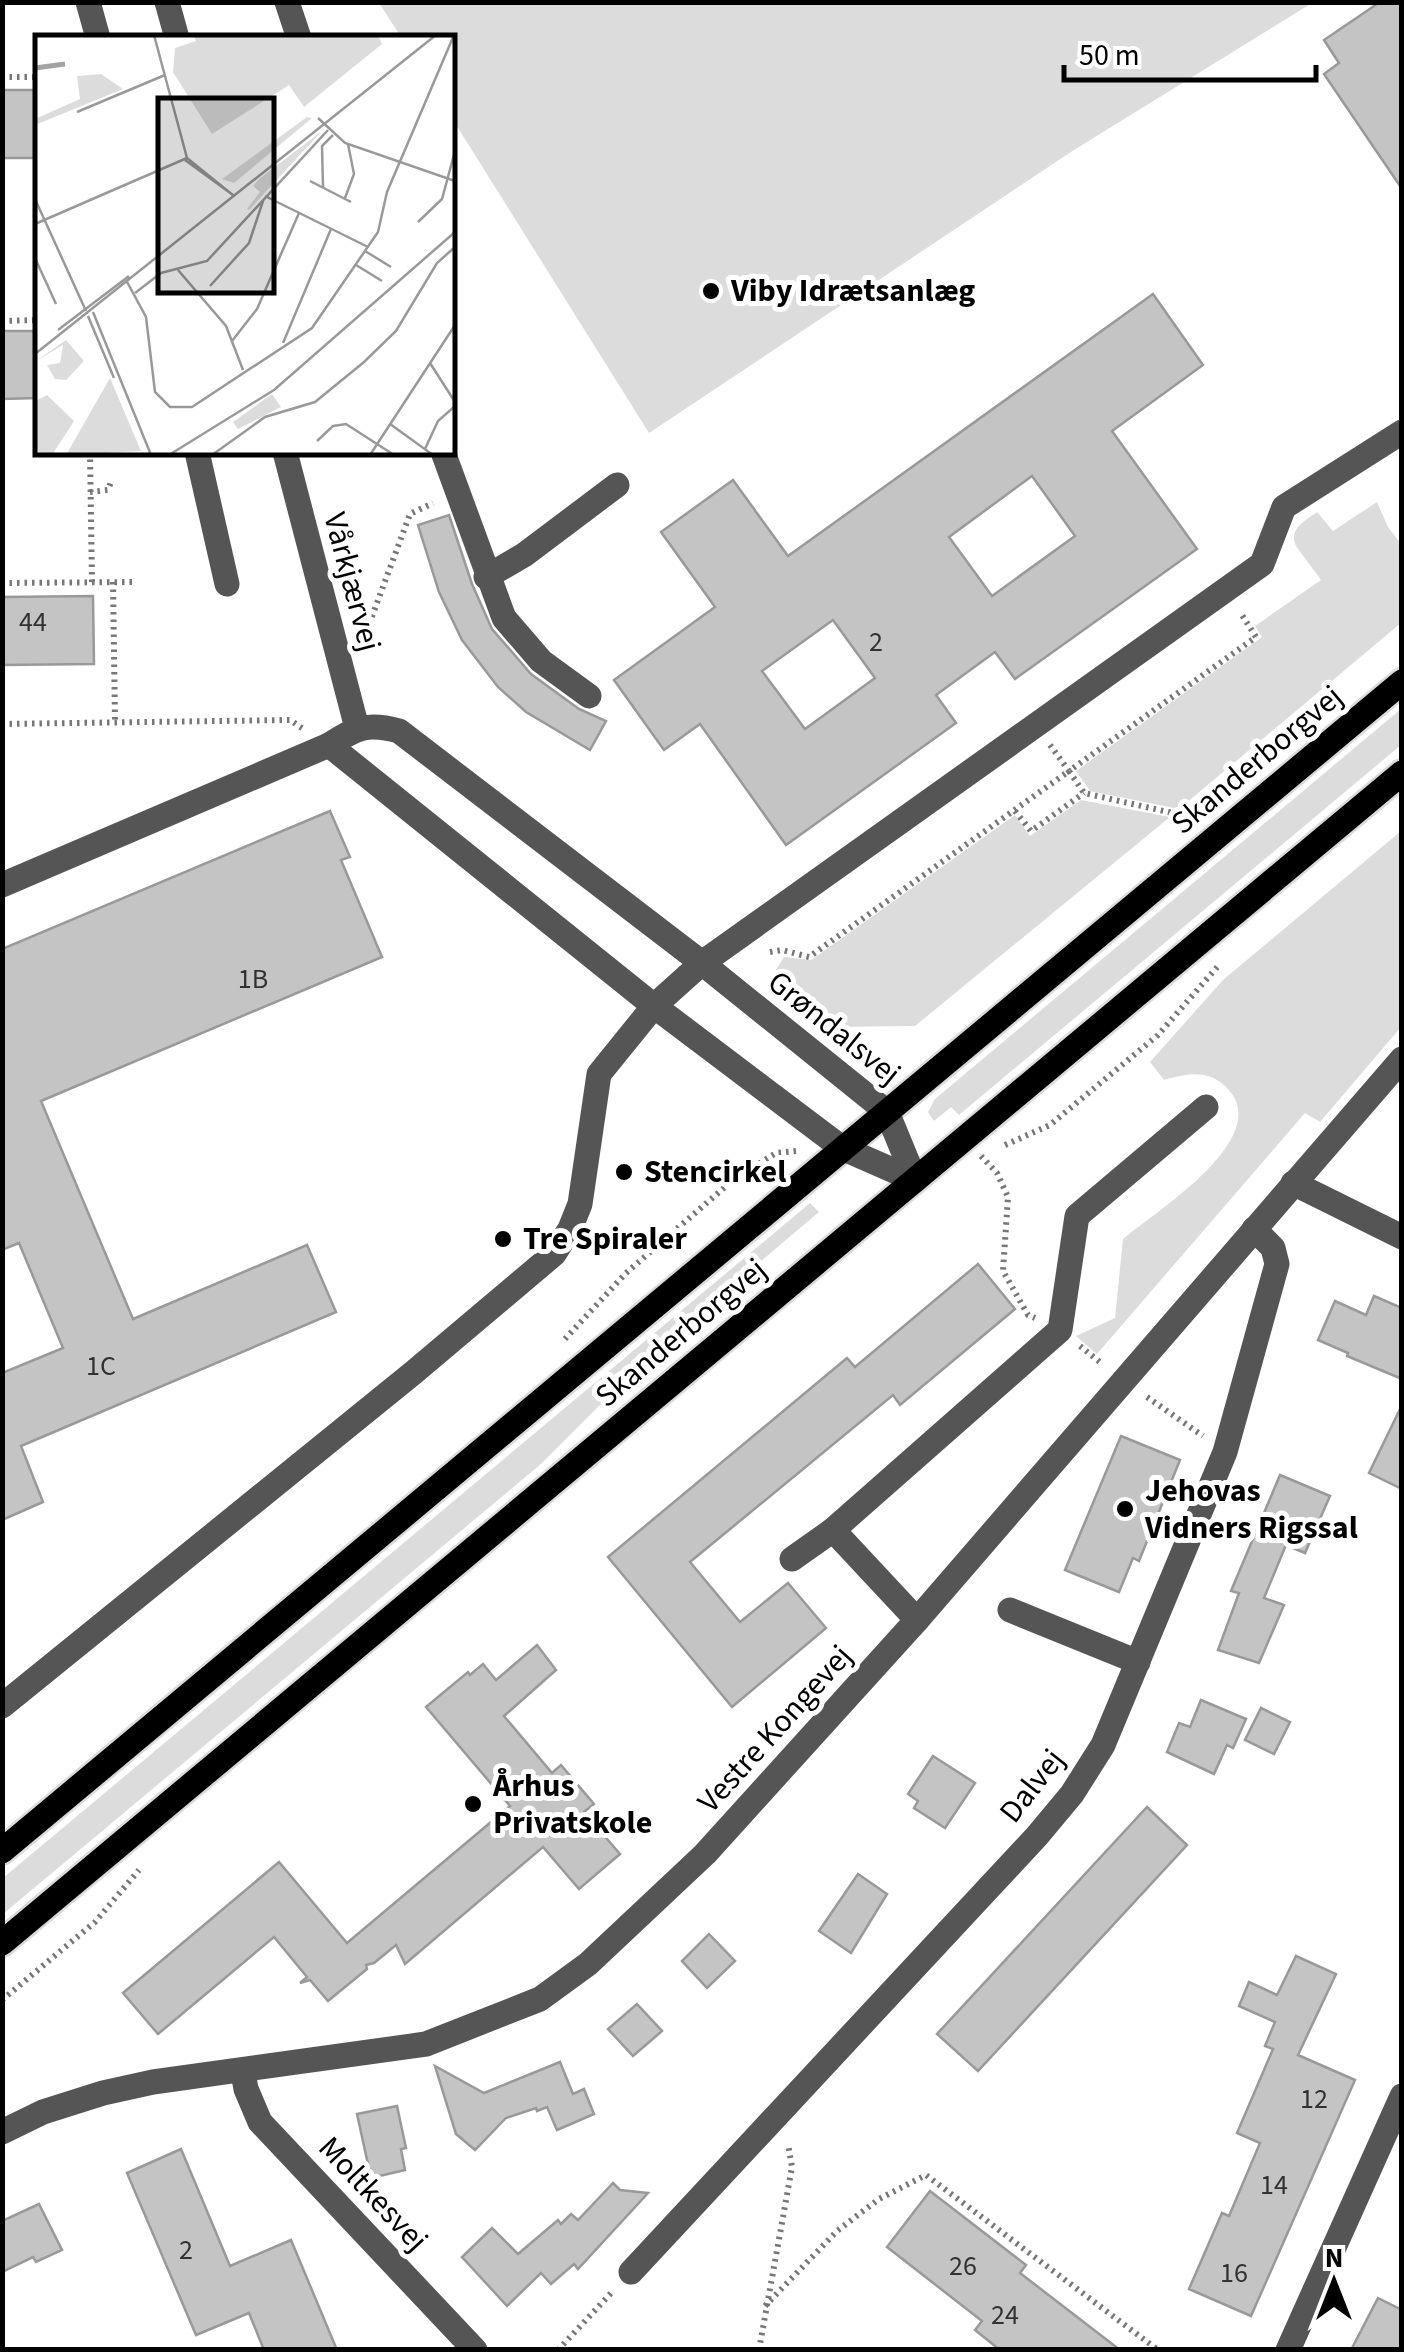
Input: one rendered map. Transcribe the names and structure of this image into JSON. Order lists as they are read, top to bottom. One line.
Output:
{"streets":{"main road":["Skanderborgvej"],"street":["Vårkjærvej","Grøndalsvej","Vestre Kongevej","Dalvej","Moltkesvej"]},"crossings":[["Vårkjærvej","Grøndalsvej"],["Skanderborgvej","Grøndalsvej"],["Vestre Kongevej","Dalvej"],["Vestre Kongevej","Moltkesvej"]],"places":["Viby Idrætsanlæg","Stencirkel","Tre Spiraler","Jehovas Vidners Rigssal","Århus Privatskole"],"house_numbers":["44","2","1B","1C","12","14","2","26","16","24"],"scale_bar":"50 m","north":"top"}
